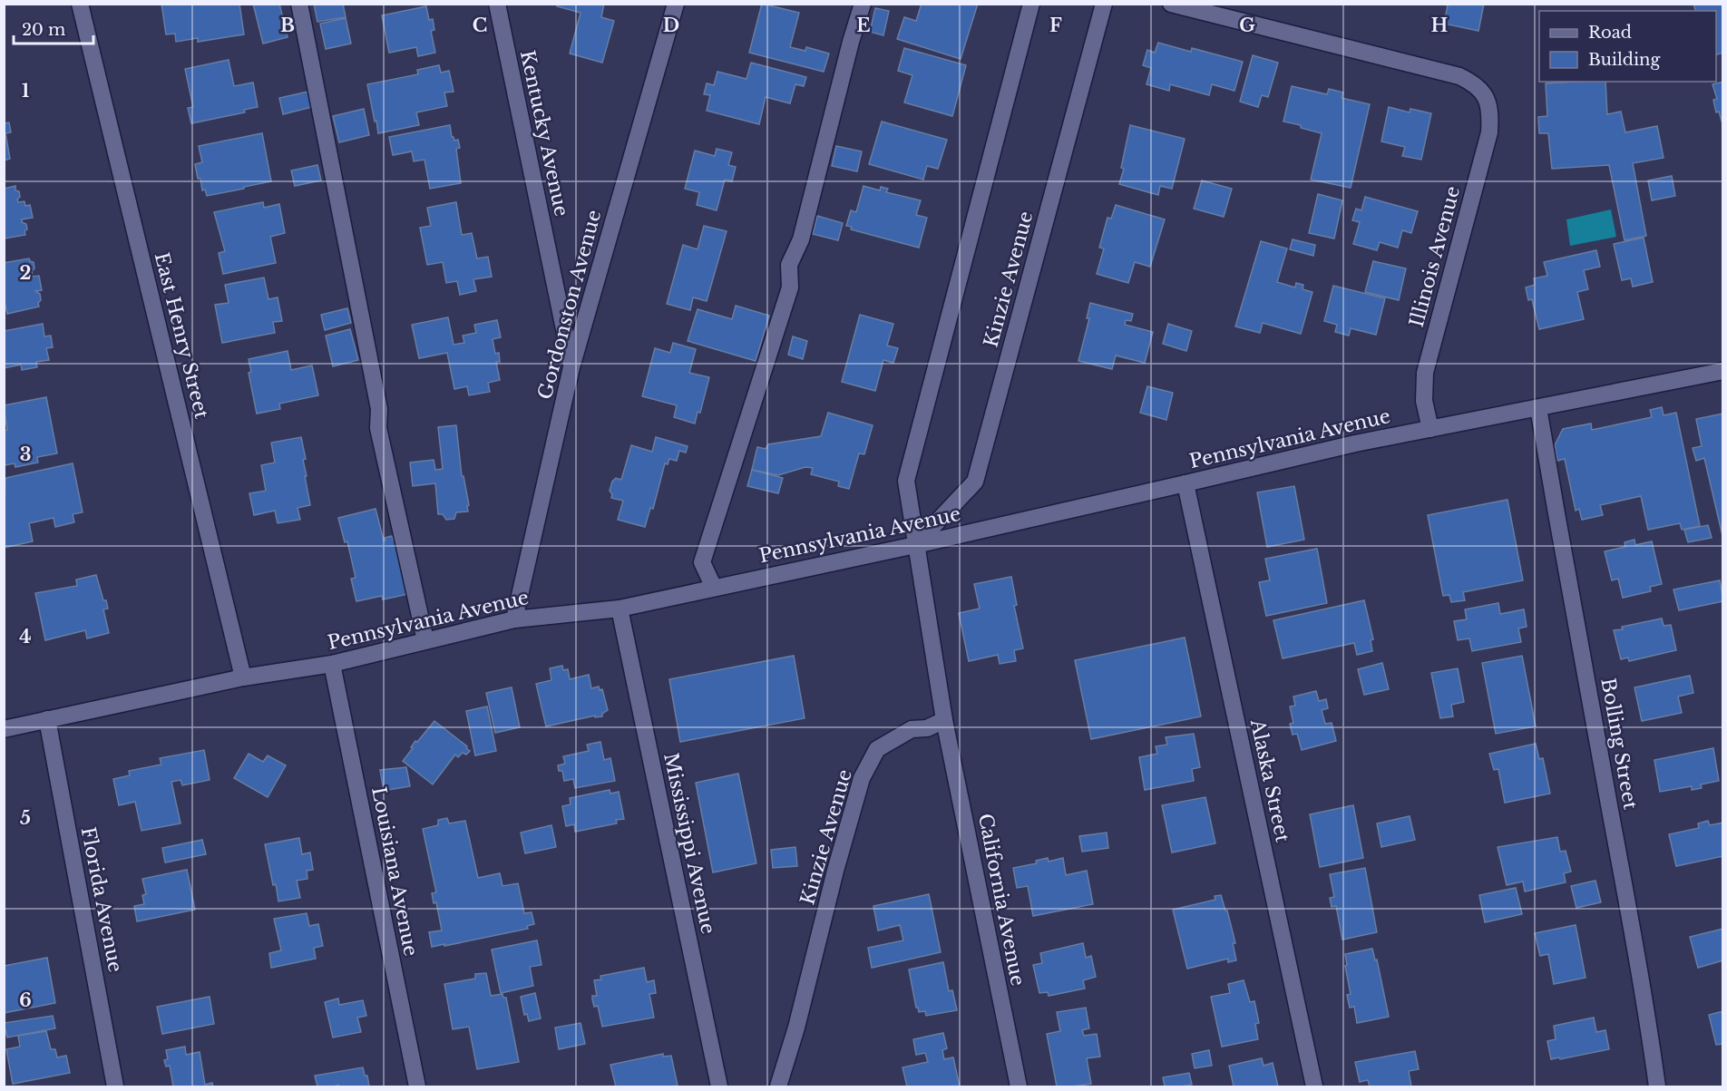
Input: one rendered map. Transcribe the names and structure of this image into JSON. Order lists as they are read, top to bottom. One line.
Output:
{"streets":{"street":["Kentucky Avenue","Illinois Avenue","Kinzie Avenue","Gordonston Avenue","East Henry Street","Pennsylvania Avenue","Bolling Street","Alaska Street","Mississippi Avenue","Louisiana Avenue","Florida Avenue","California Avenue"]},"crossings":[["Kentucky Avenue","Gordonston Avenue"],["Illinois Avenue","Pennsylvania Avenue"],["Kinzie Avenue","Pennsylvania Avenue"],["Kinzie Avenue","California Avenue"],["Gordonston Avenue","Pennsylvania Avenue"],["East Henry Street","Pennsylvania Avenue"],["Pennsylvania Avenue","Bolling Street"],["Pennsylvania Avenue","Alaska Street"],["Pennsylvania Avenue","Mississippi Avenue"],["Pennsylvania Avenue","Louisiana Avenue"],["Pennsylvania Avenue","Florida Avenue"]],"legend":["Road","Building"],"scale_bar":"20 m","grid":{"columns":["B","C","D","E","F","G","H"],"rows":["1","2","3","4","5","6"]}}
